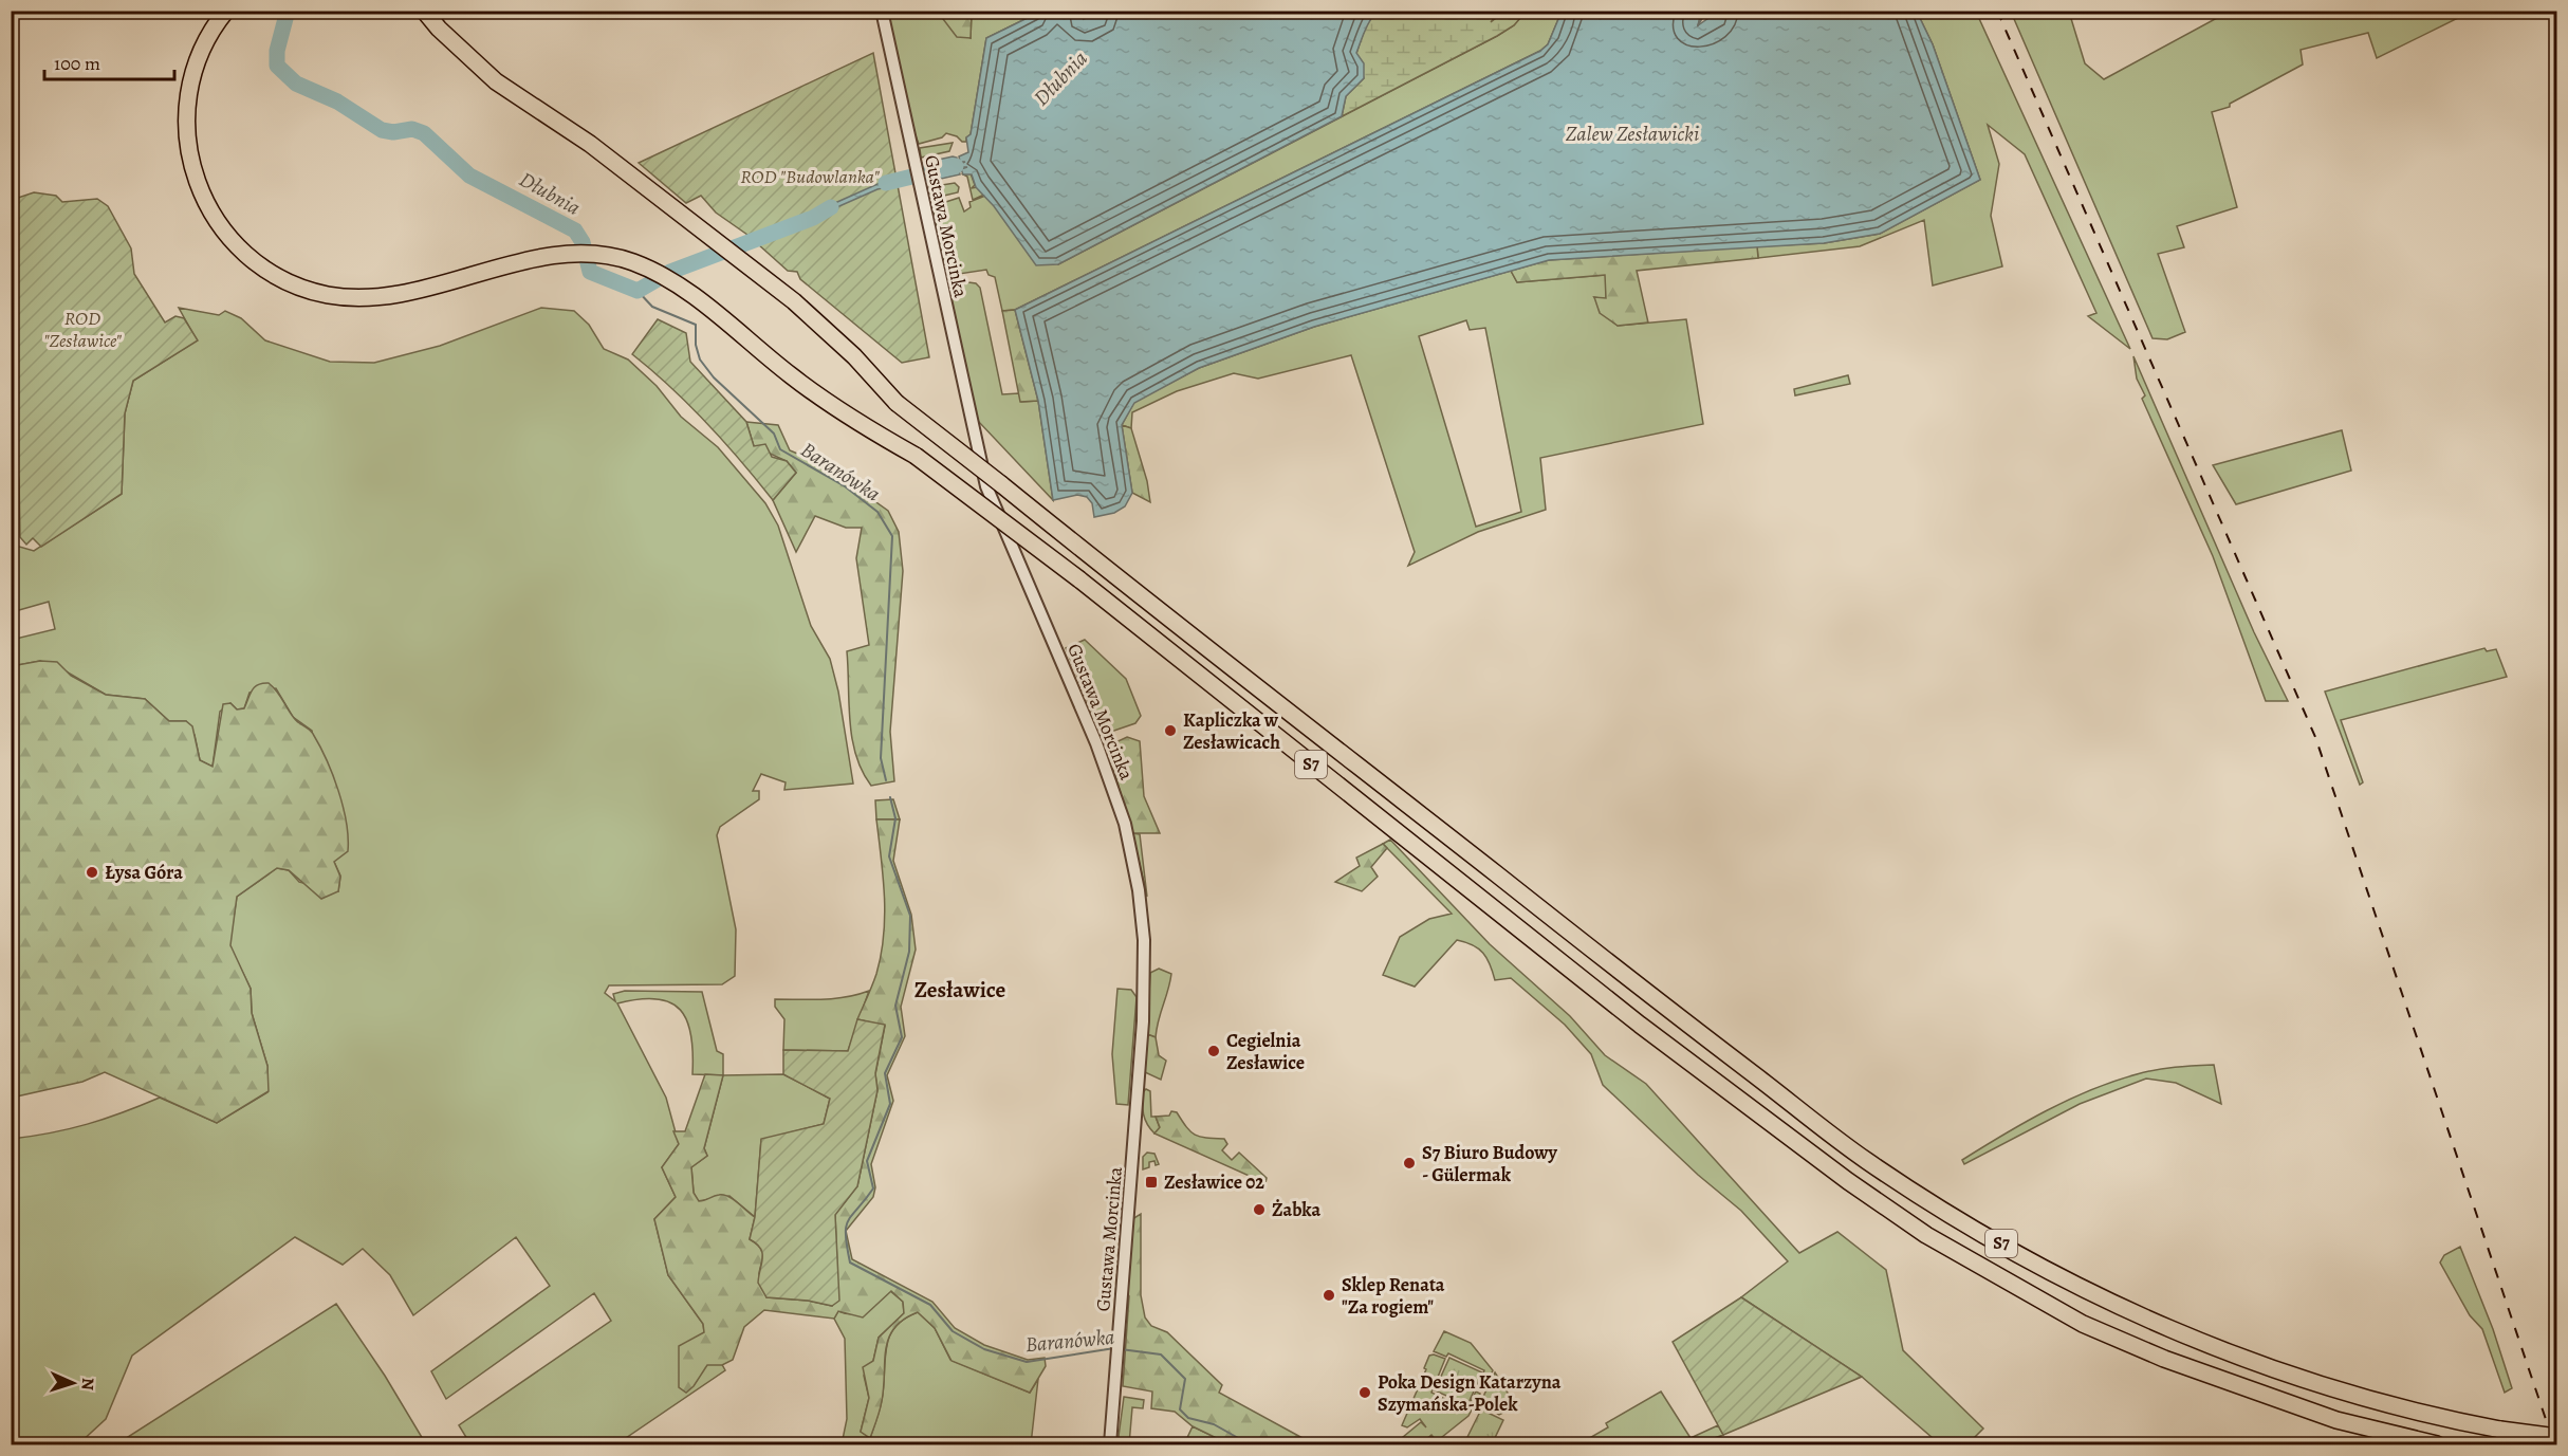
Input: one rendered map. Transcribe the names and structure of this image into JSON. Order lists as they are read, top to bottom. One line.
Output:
{"streets":{"highway":["S7"],"street":["Gustawa Morcinka"]},"districts":["Zesławice"],"water":["Dłubnia","Zalew Zesławicki","Baranówka"],"parks":["ROD \"Budowlanka\"","ROD \"Zesławice\""],"places":{"other":["Kapliczka w Zesławicach","Łysa Góra","Cegielnia Zesławice","S7 Biuro Budowy - Gülermak","Żabka","Sklep Renata \"Za rogiem\"","Poka Design Katarzyna Szymańska-Polek"],"transit":["Zesławice 02"]},"scale_bar":"100 m","north":"right"}
